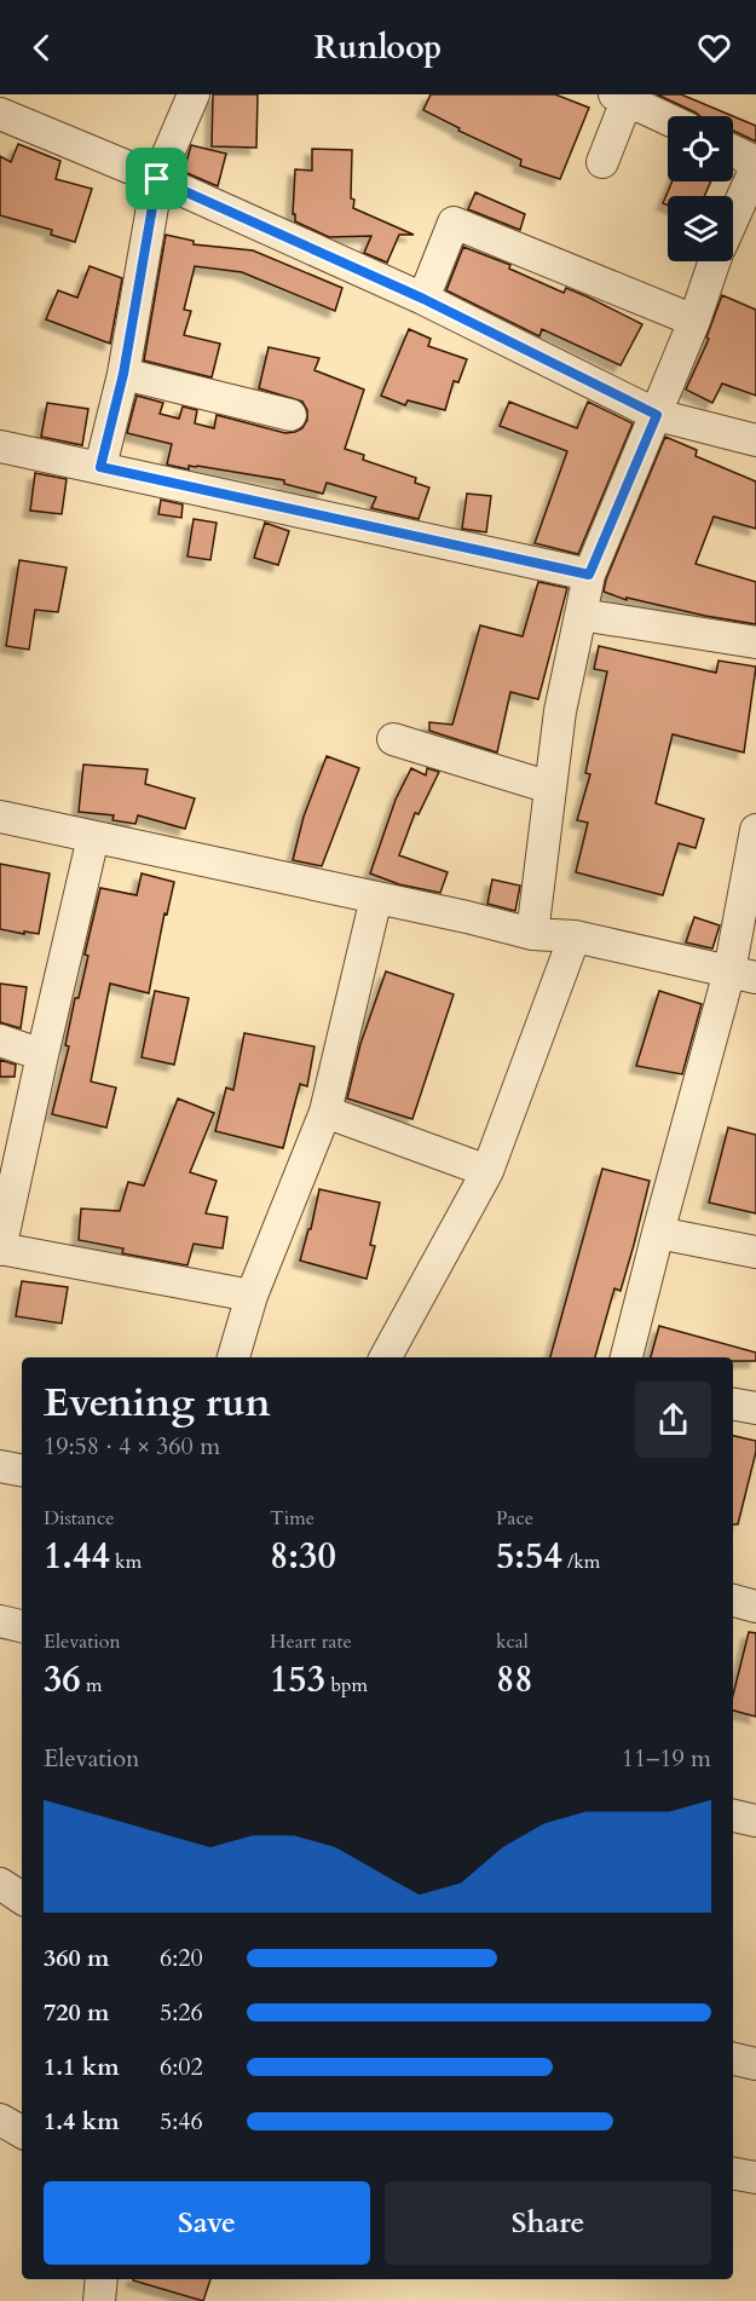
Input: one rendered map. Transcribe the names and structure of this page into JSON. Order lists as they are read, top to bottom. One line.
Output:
{"page":{"header":"Runloop","heading":["Evening run","19:58 · 4 × 360 m"],"stats":[["Distance","1.44 km"],["Time","8:30"],["Pace","5:54 /km"],["Elevation","36 m"],["Heart rate","153 bpm"],["kcal","88"]],"chart":["Elevation","11–19 m"],"list":[{"name":"360 m","note":"6:20"},{"name":"720 m","note":"5:26"},{"name":"1.1 km","note":"6:02"},{"name":"1.4 km","note":"5:46"}],"buttons":["Save","Share"]}}
